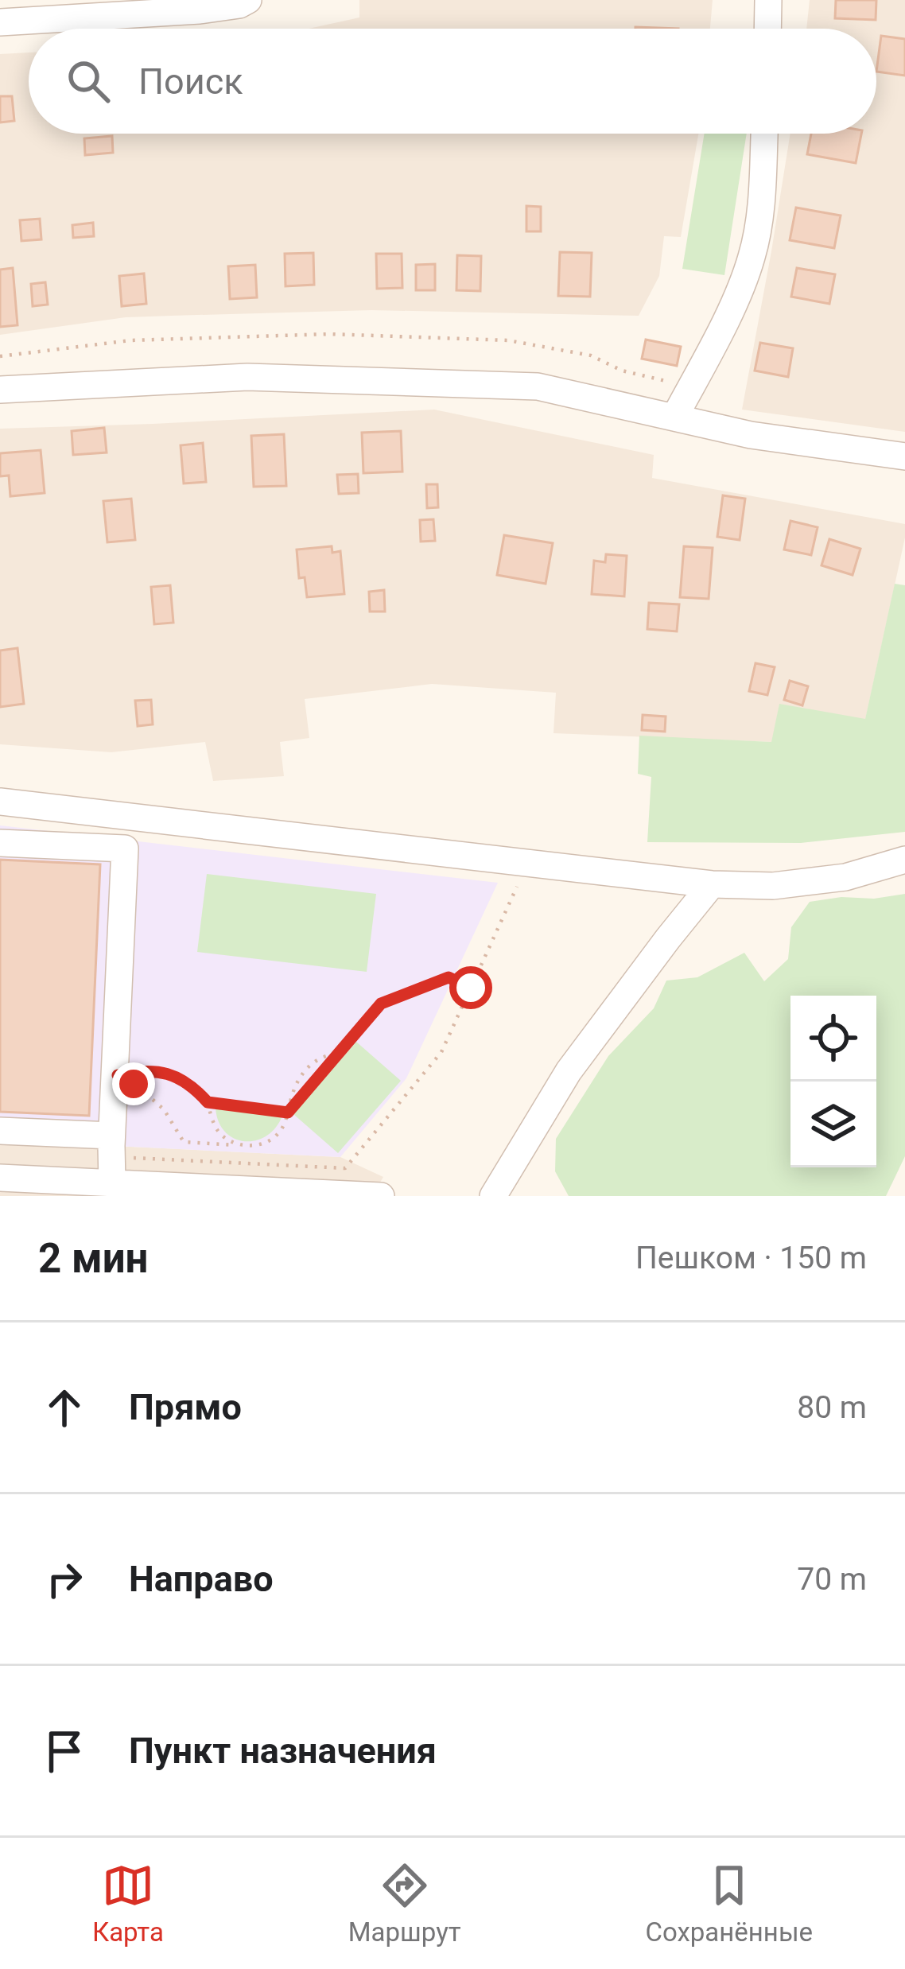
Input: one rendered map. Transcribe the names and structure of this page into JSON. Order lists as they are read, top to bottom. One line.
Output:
{"page":{"search":"Поиск","heading":["2 мин","Пешком · 150 m"],"list":[["Прямо","80 m"],["Направо","70 m"],"Пункт назначения"],"nav":["Карта","Маршрут","Сохранённые"]}}
